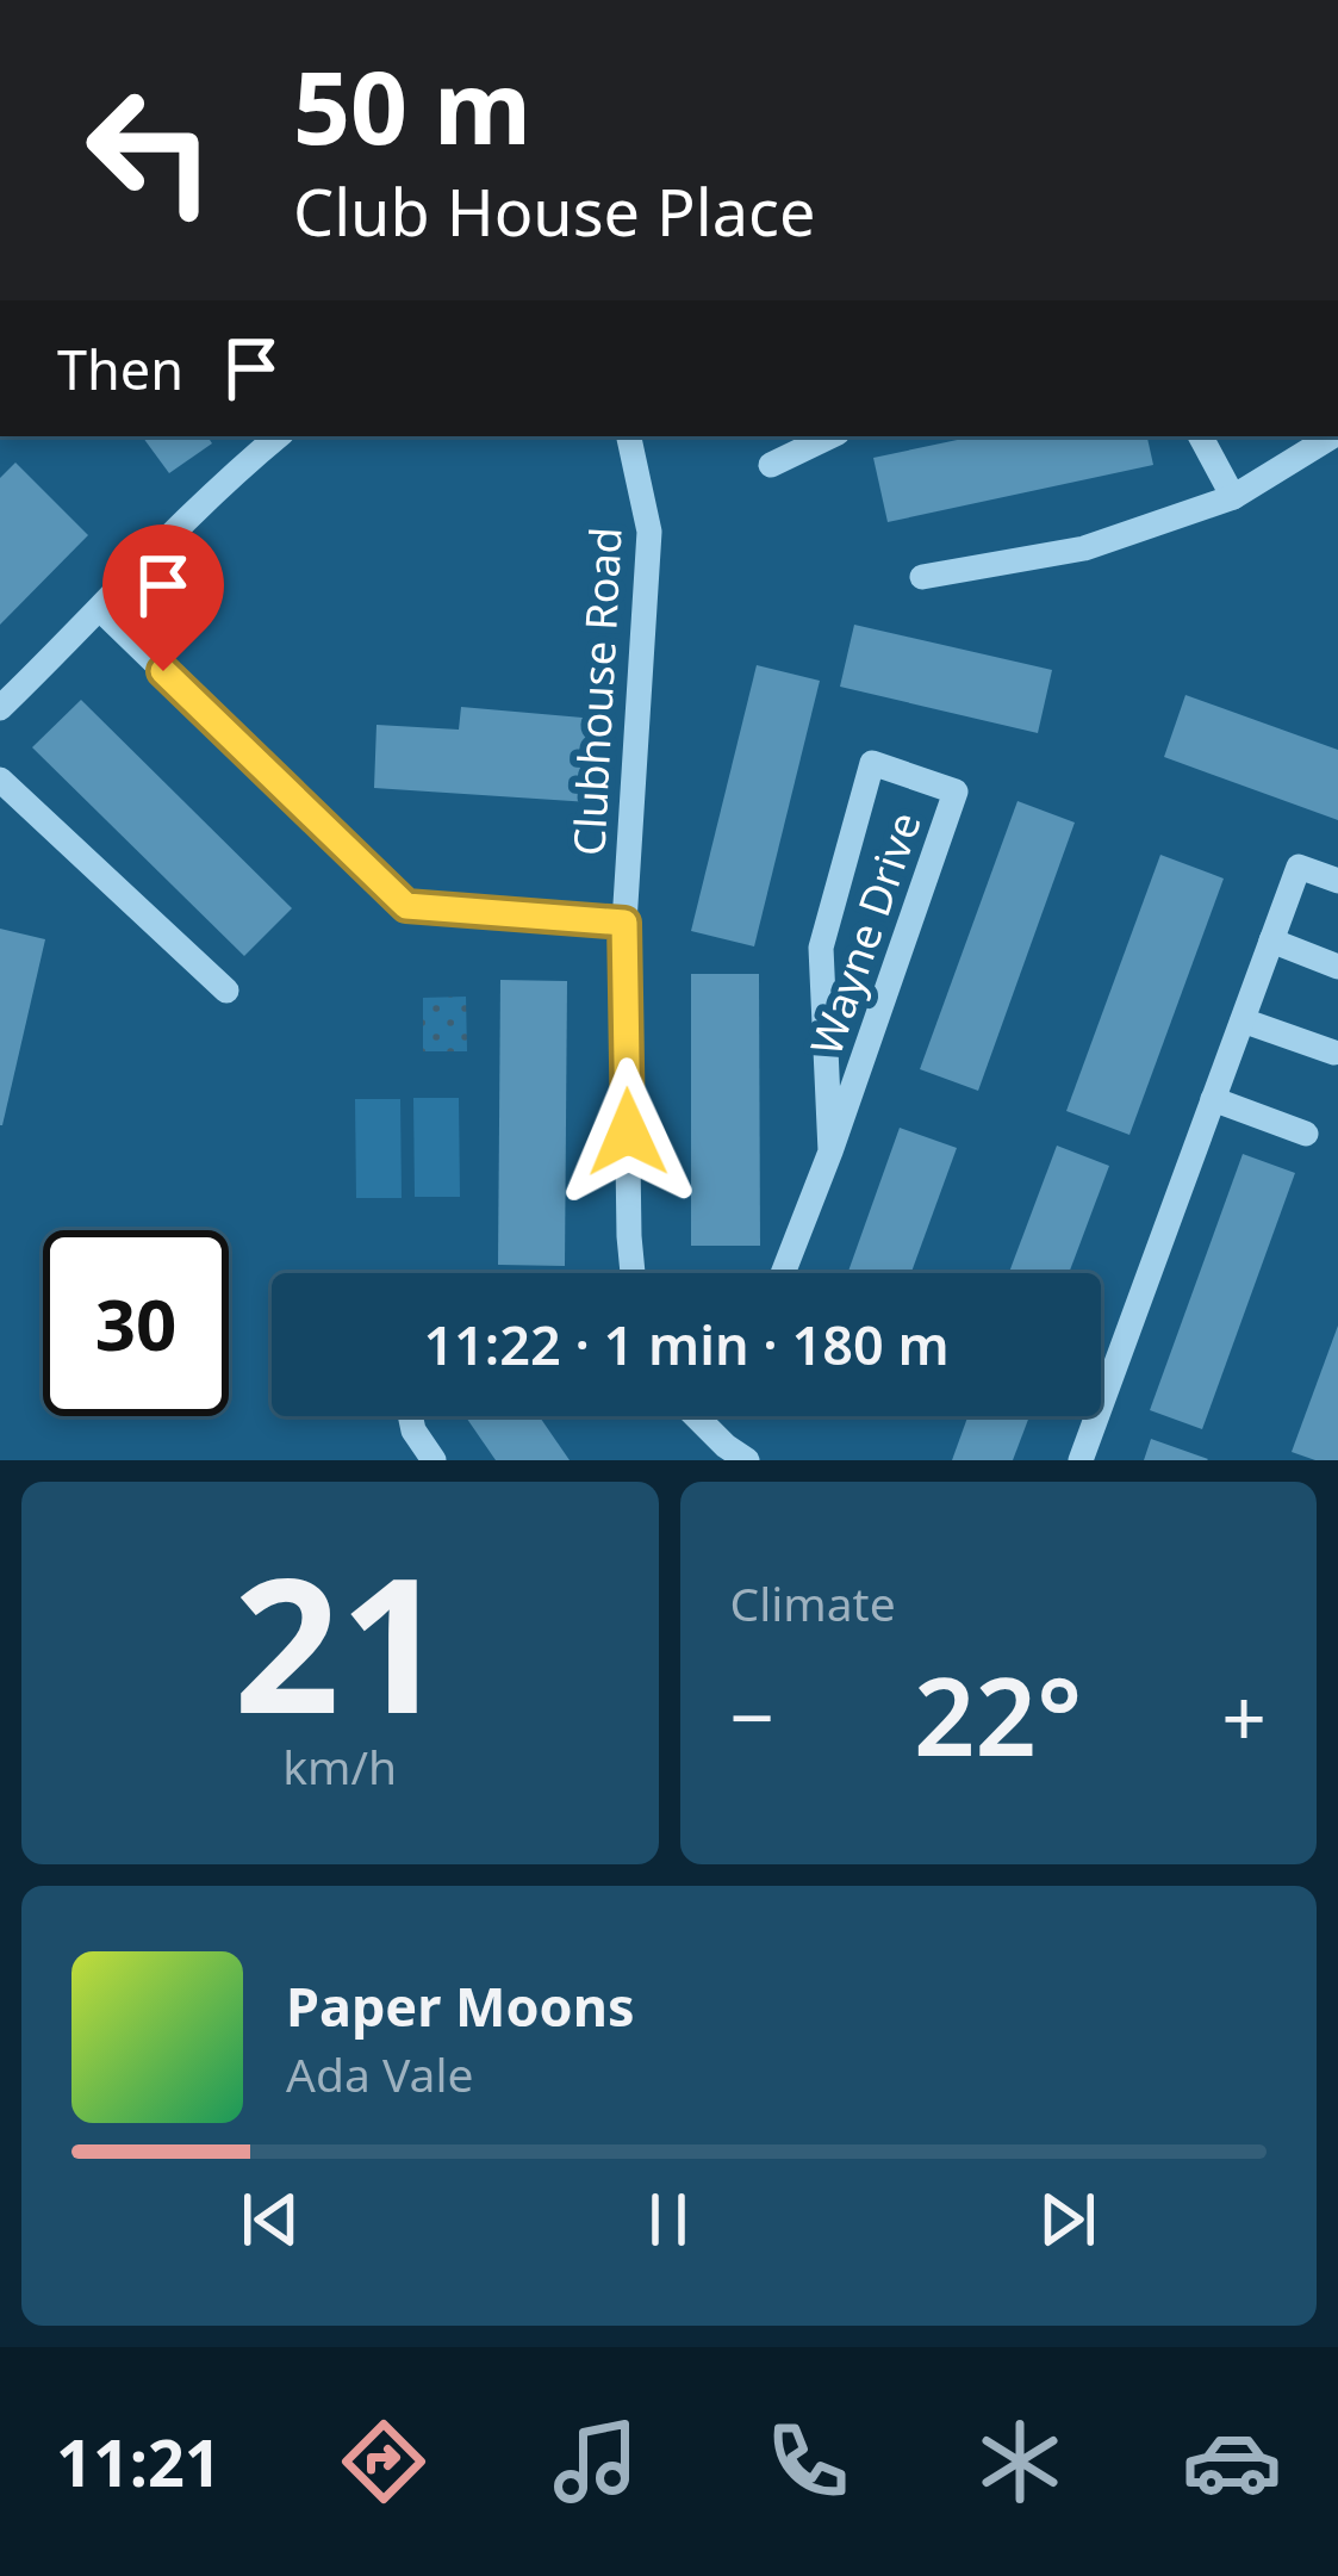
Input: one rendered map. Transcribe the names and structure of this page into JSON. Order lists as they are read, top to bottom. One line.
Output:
{"streets":{"street":["Clubhouse Road","Wayne Drive"]},"page":{"turn":["50 m","Club House Place"],"then":"Then","limit":"30","trip":"11:22 · 1 min · 180 m","tile":[["21","km/h"],"Climate"],"heat":["−","22°","+"],"song":["Paper Moons","Ada Vale"],"tabs":"11:21"}}
